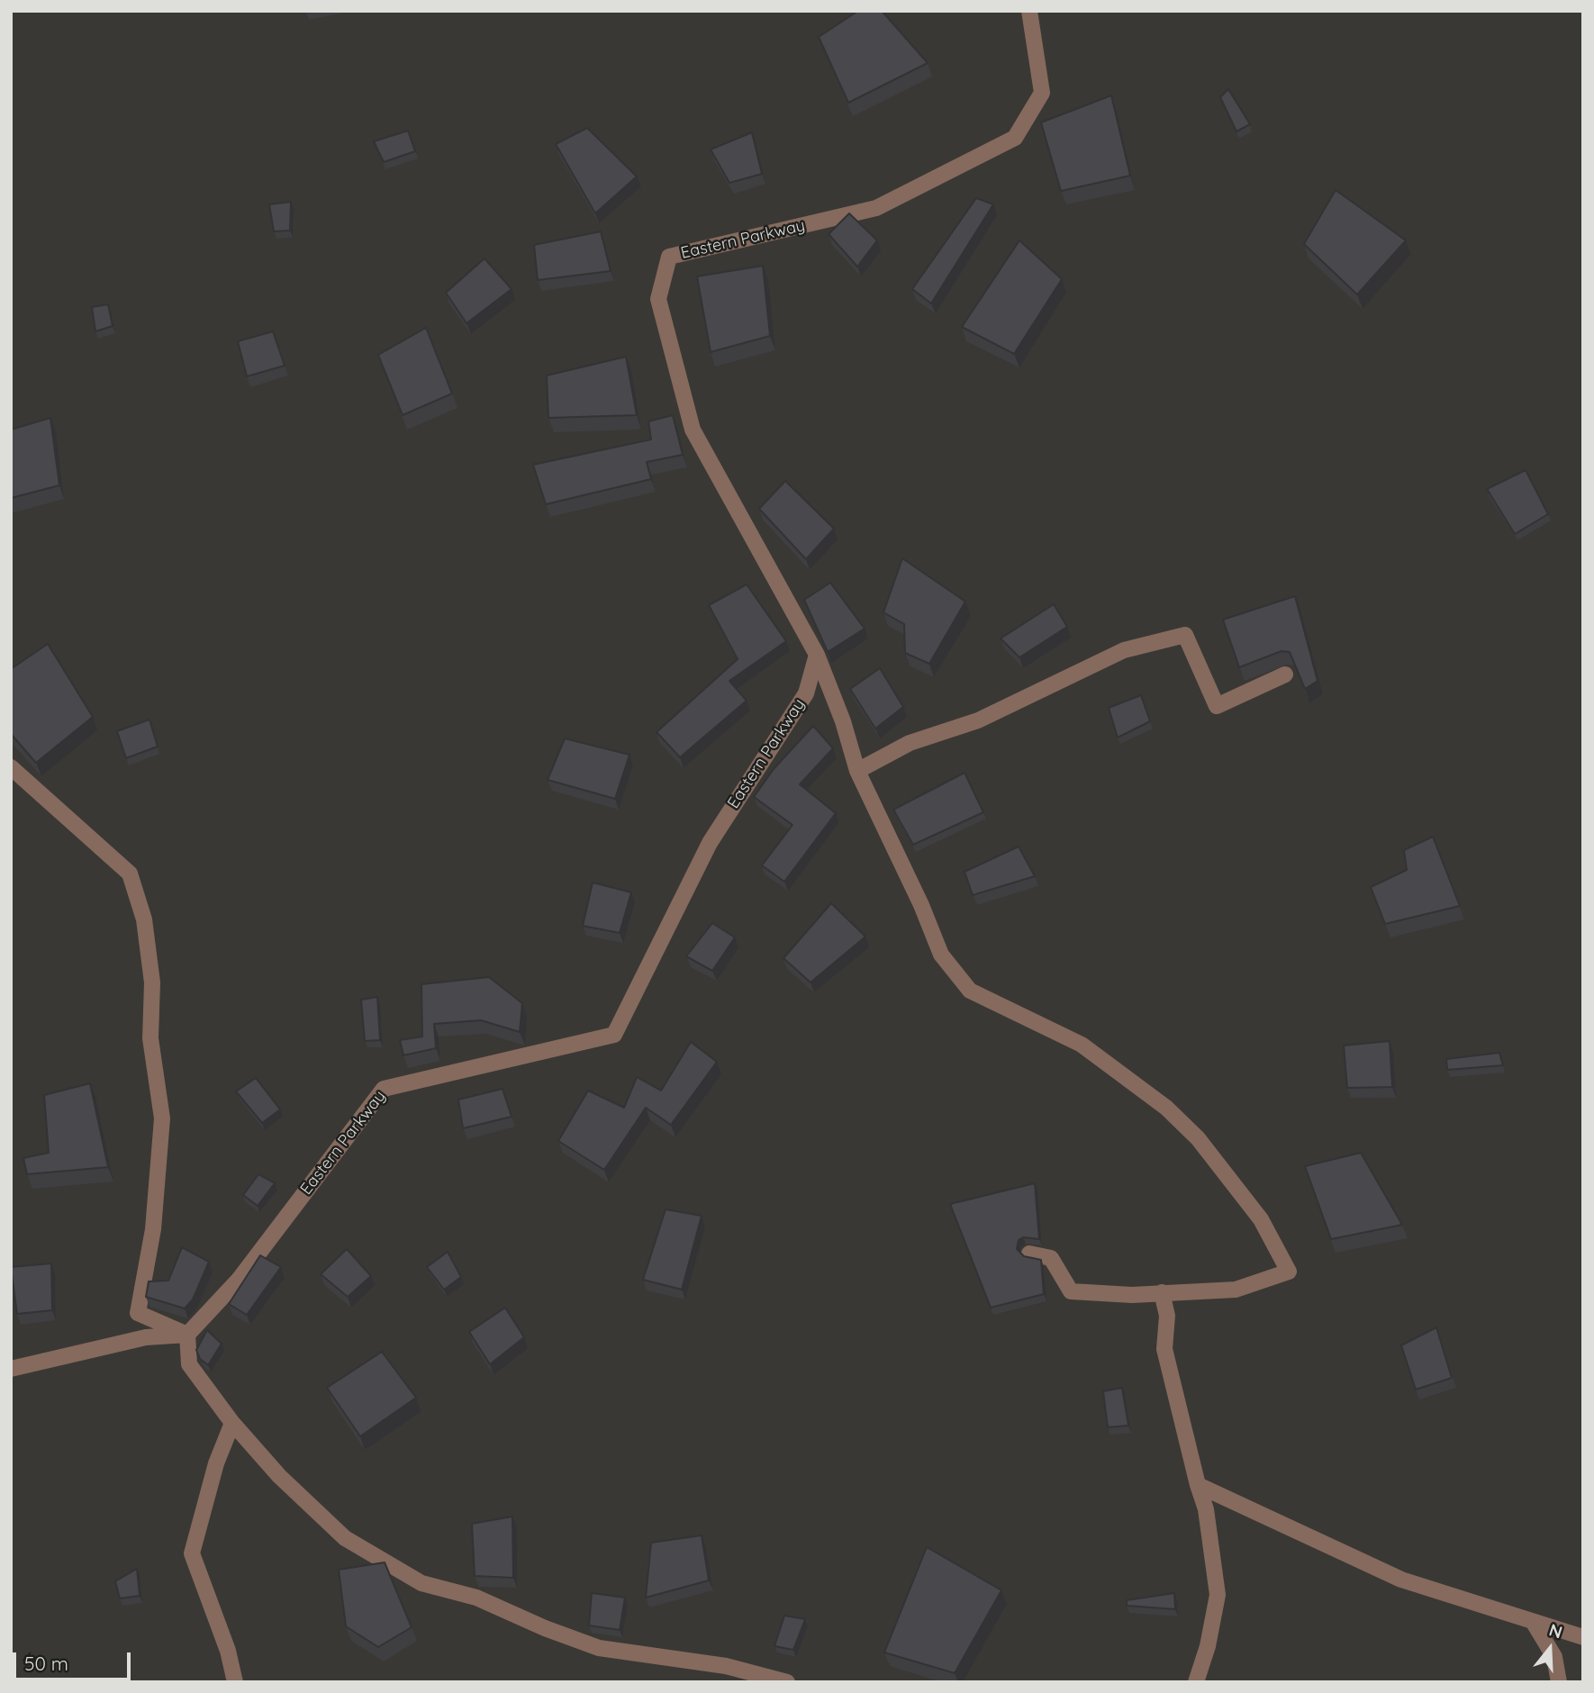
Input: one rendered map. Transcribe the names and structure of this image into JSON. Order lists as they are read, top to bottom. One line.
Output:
{"streets":{"street":["Eastern Parkway"]},"scale_bar":"50 m","north":"top"}
